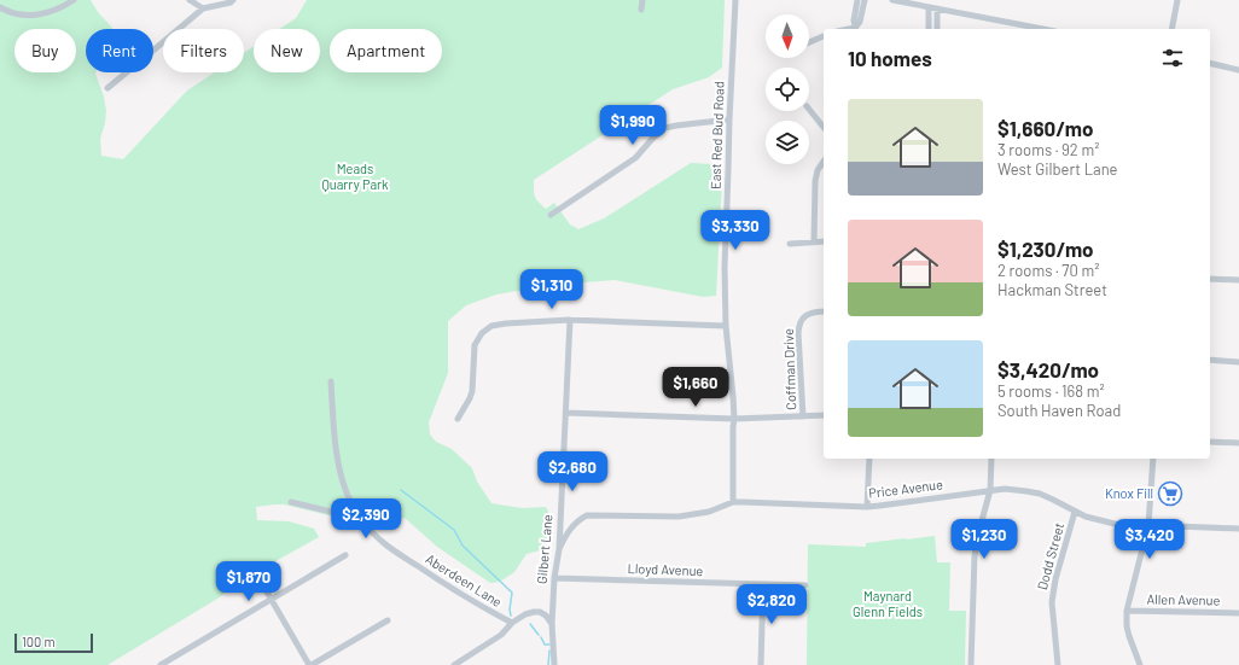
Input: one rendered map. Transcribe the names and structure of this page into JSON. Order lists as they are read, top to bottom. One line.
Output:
{"streets":{"street":["East Red Bud Road","Coffman Drive","Price Avenue","Gilbert Lane","Dodd Street","Lloyd Avenue","Aberdeen Lane","Allen Avenue"]},"crossings":[["East Red Bud Road","Price Avenue"],["Price Avenue","Gilbert Lane"],["Price Avenue","Dodd Street"],["Gilbert Lane","Lloyd Avenue"]],"parks":["Meads Quarry Park","Maynard Glenn Fields"],"places":{"supermarket":["Knox Fill"]},"scale_bar":"100 m","north":"bottom","page":{"chip":["Buy","Rent","Filters","New","Apartment"],"heading":"10 homes","list":[{"name":"$1,660/mo","note":"3 rooms · 92 m² · West Gilbert Lane"},{"name":"$1,230/mo","note":"2 rooms · 70 m² · Hackman Street"},{"name":"$3,420/mo","note":"5 rooms · 168 m² · South Haven Road"}],"price":["$1,990","$3,330","$1,310","$1,660","$2,680","$2,390","$1,230","$3,420","$1,870","$2,820"],"scale":"100 m"}}
